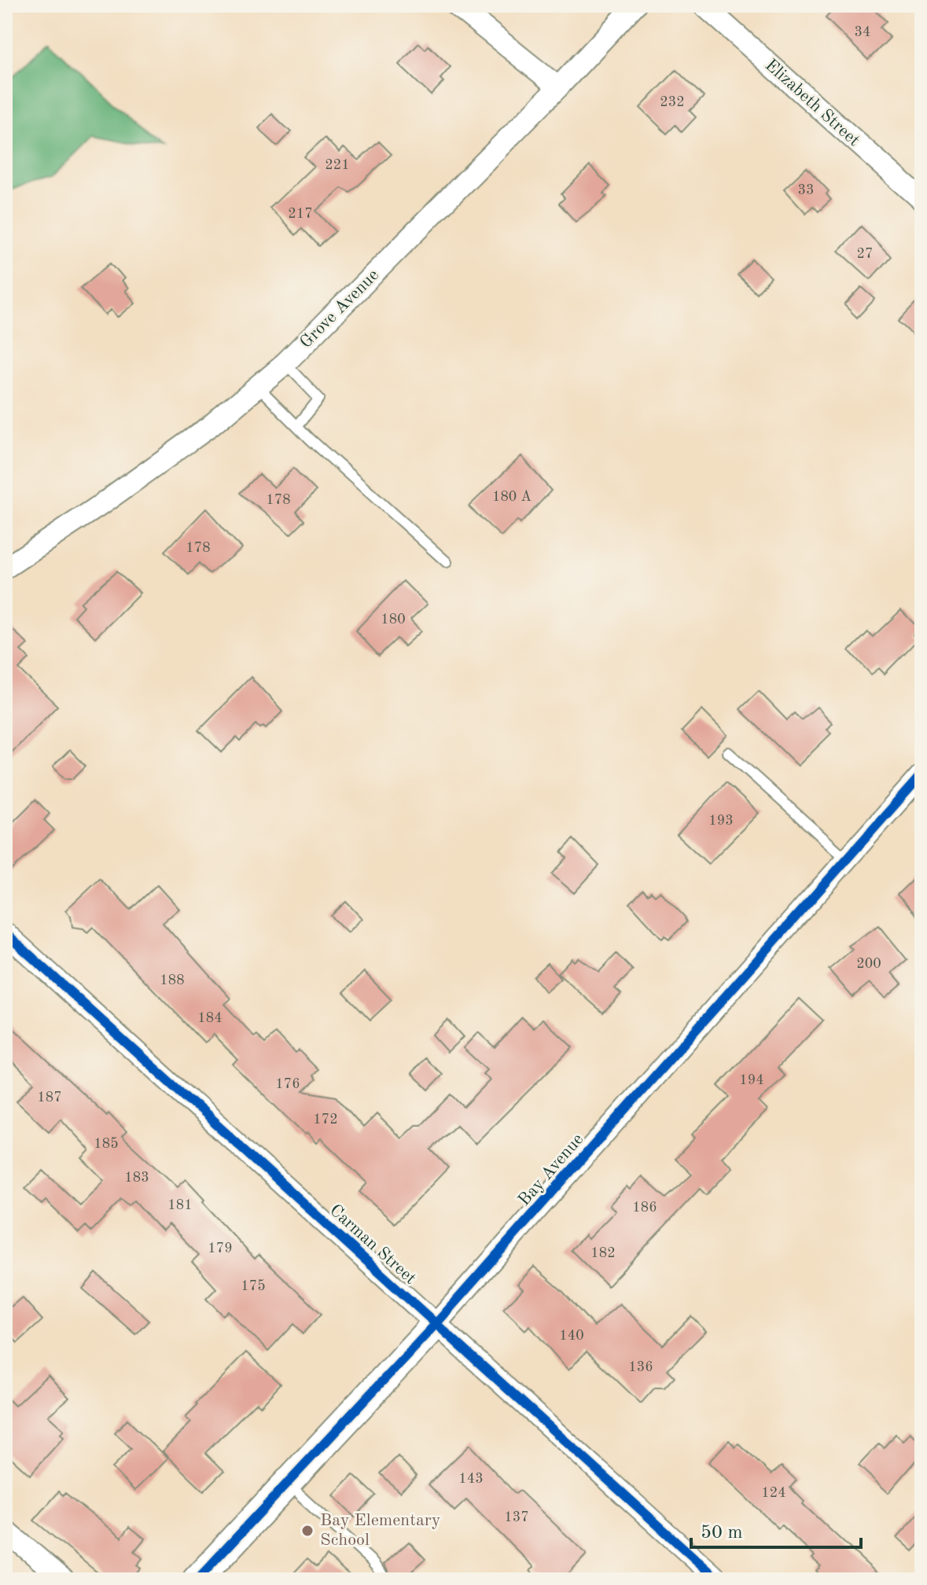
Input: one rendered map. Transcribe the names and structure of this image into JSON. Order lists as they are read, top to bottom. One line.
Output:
{"streets":{"street":["Elizabeth Street","Grove Avenue","Bay Avenue","Carman Street"]},"crossings":[["Bay Avenue","Carman Street"]],"places":["Bay Elementary School"],"house_numbers":["34","232","221","33","217","27","180 A","178","178","180","193","200","188","184","194","176","187","172","185","183","181","186","179","182","175","140","136","143","124","137"],"scale_bar":"50 m"}
